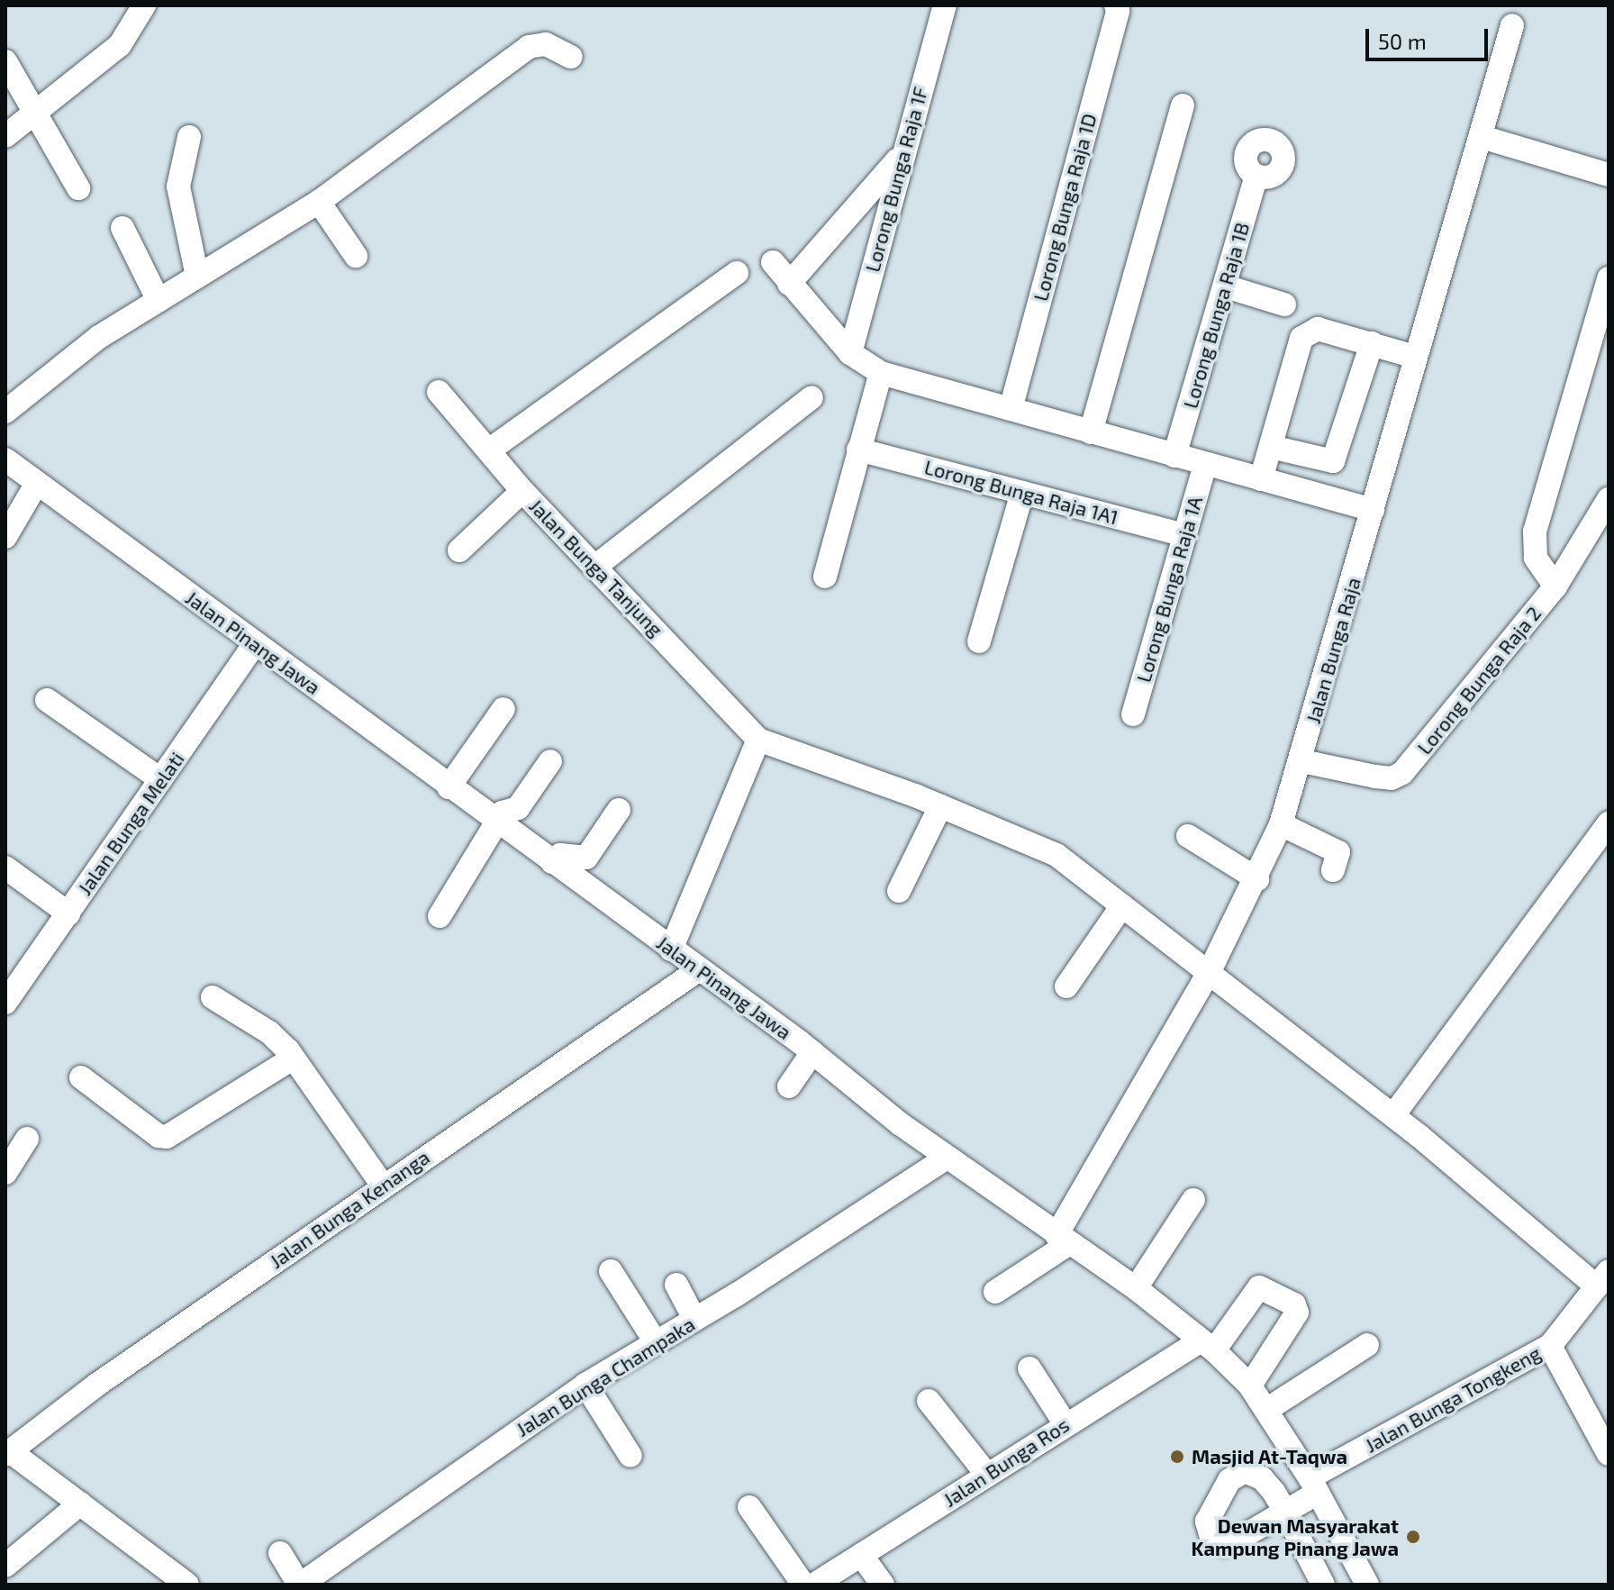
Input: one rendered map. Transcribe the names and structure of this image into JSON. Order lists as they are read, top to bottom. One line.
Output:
{"streets":{"street":["Lorong Bunga Raja 1F","Lorong Bunga Raja 1D","Lorong Bunga Raja 1B","Lorong Bunga Raja 1A1","Jalan Bunga Tanjung","Lorong Bunga Raja 1A","Jalan Pinang Jawa","Jalan Bunga Raja","Lorong Bunga Raja 2","Jalan Bunga Melati","Jalan Bunga Kenanga","Jalan Bunga Champaka","Jalan Bunga Tongkeng","Jalan Bunga Ros"]},"crossings":[["Lorong Bunga Raja 1A1","Lorong Bunga Raja 1A"],["Jalan Pinang Jawa","Jalan Bunga Raja"],["Jalan Pinang Jawa","Jalan Bunga Melati"],["Jalan Pinang Jawa","Jalan Bunga Kenanga"],["Jalan Pinang Jawa","Jalan Bunga Champaka"],["Jalan Pinang Jawa","Jalan Bunga Tongkeng"],["Jalan Pinang Jawa","Jalan Bunga Ros"],["Jalan Bunga Raja","Lorong Bunga Raja 2"]],"places":["Masjid At-Taqwa","Dewan Masyarakat Kampung Pinang Jawa"],"scale_bar":"50 m"}
